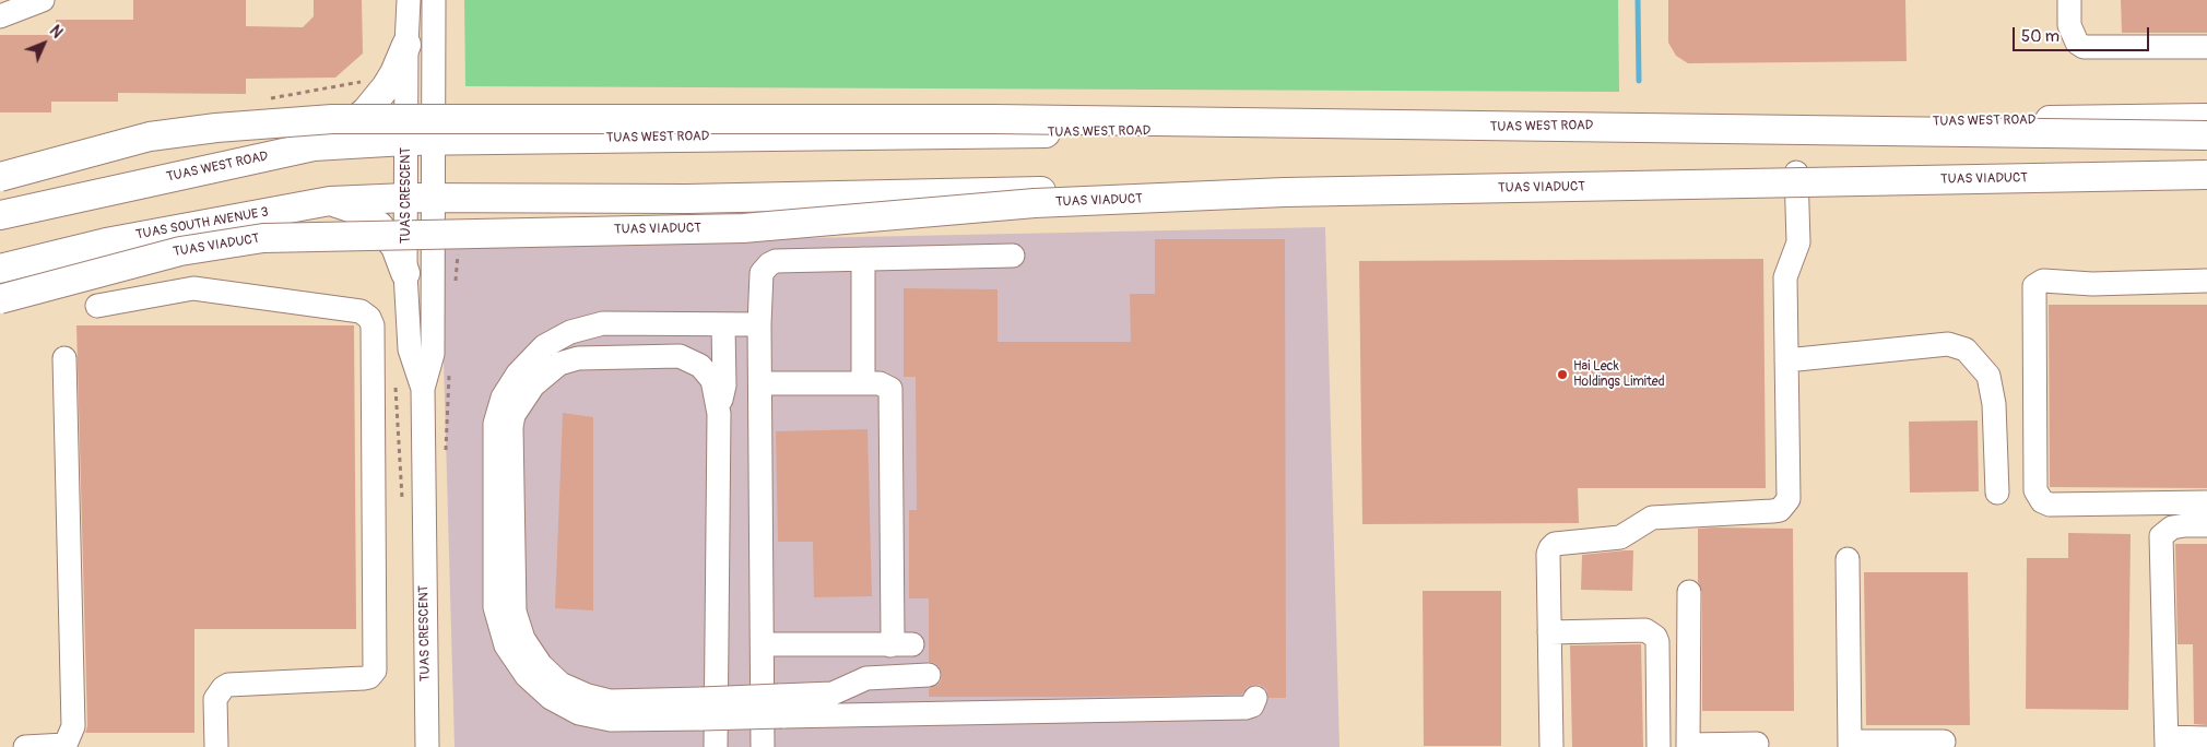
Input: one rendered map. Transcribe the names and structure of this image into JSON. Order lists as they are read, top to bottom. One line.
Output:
{"streets":{"main road":["TUAS WEST ROAD","TUAS VIADUCT","TUAS SOUTH AVENUE 3"],"street":["TUAS CRESCENT"]},"crossings":[["TUAS WEST ROAD","TUAS CRESCENT"],["TUAS CRESCENT","TUAS SOUTH AVENUE 3"]],"places":["Hai Leck Holdings Limited"],"scale_bar":"50 m","north":"top right"}
